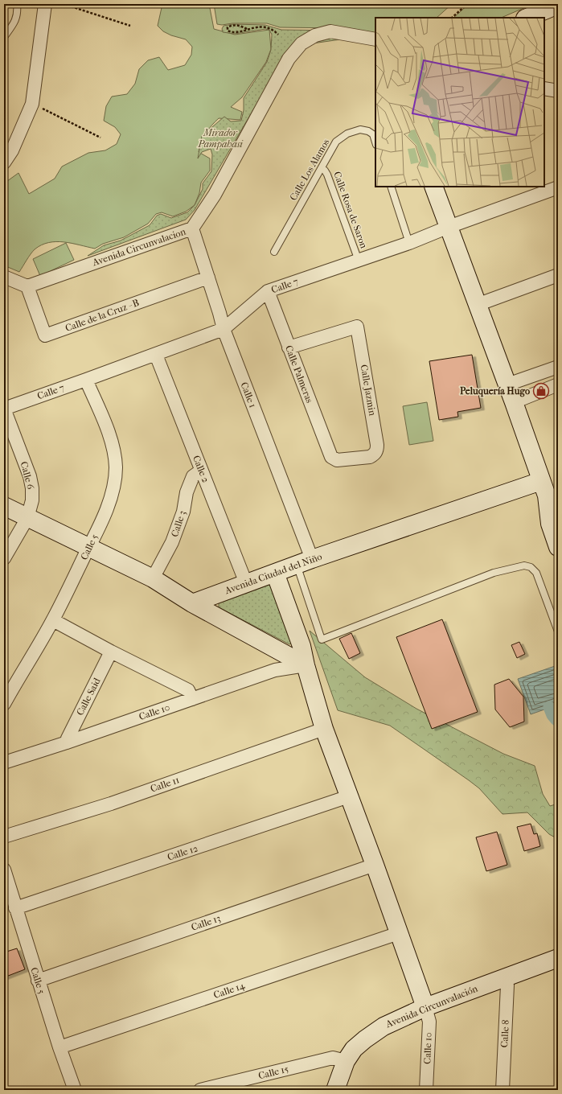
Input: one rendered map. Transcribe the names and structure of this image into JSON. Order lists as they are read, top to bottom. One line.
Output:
{"streets":{"main road":["Avenida Ciudad del Niño","Avenida Circunvalación"],"street":["Avenida Circunvalacion","Calle 7","Calle de la Cruz - B","Calle Palmeras","Calle Jazmin","Calle 1","Calle 2","Calle 6","Calle 3","Calle 5","Calle Said","Calle 10","Calle 11","Calle 12","Calle 13","Calle 14","Calle 8","Calle 15"],"lane":["Calle Los Alamos","Calle Rosa de Saron"]},"crossings":[["Calle Los Alamos","Calle Rosa de Saron"],["Calle Rosa de Saron","Calle 7"],["Avenida Circunvalacion","Calle de la Cruz - B"],["Avenida Circunvalacion","Calle 1"],["Calle 7","Calle Palmeras"],["Calle 7","Calle 1"],["Calle 7","Calle 2"],["Calle 7","Calle 6"],["Calle 7","Calle 5"],["Calle de la Cruz - B","Calle 1"],["Calle Palmeras","Calle Jazmin"],["Calle 1","Avenida Ciudad del Niño"],["Calle 2","Calle 3"],["Calle 2","Avenida Ciudad del Niño"],["Calle 5","Calle 12"],["Calle 5","Calle 13"],["Calle 5","Calle 14"],["Calle Said","Calle 10"],["Calle 10","Avenida Circunvalación"],["Avenida Circunvalación","Calle 8"],["Avenida Circunvalación","Calle 15"]],"parks":["Mirador Pampahasi"],"places":{"shop":["Peluquería Hugo"]}}
